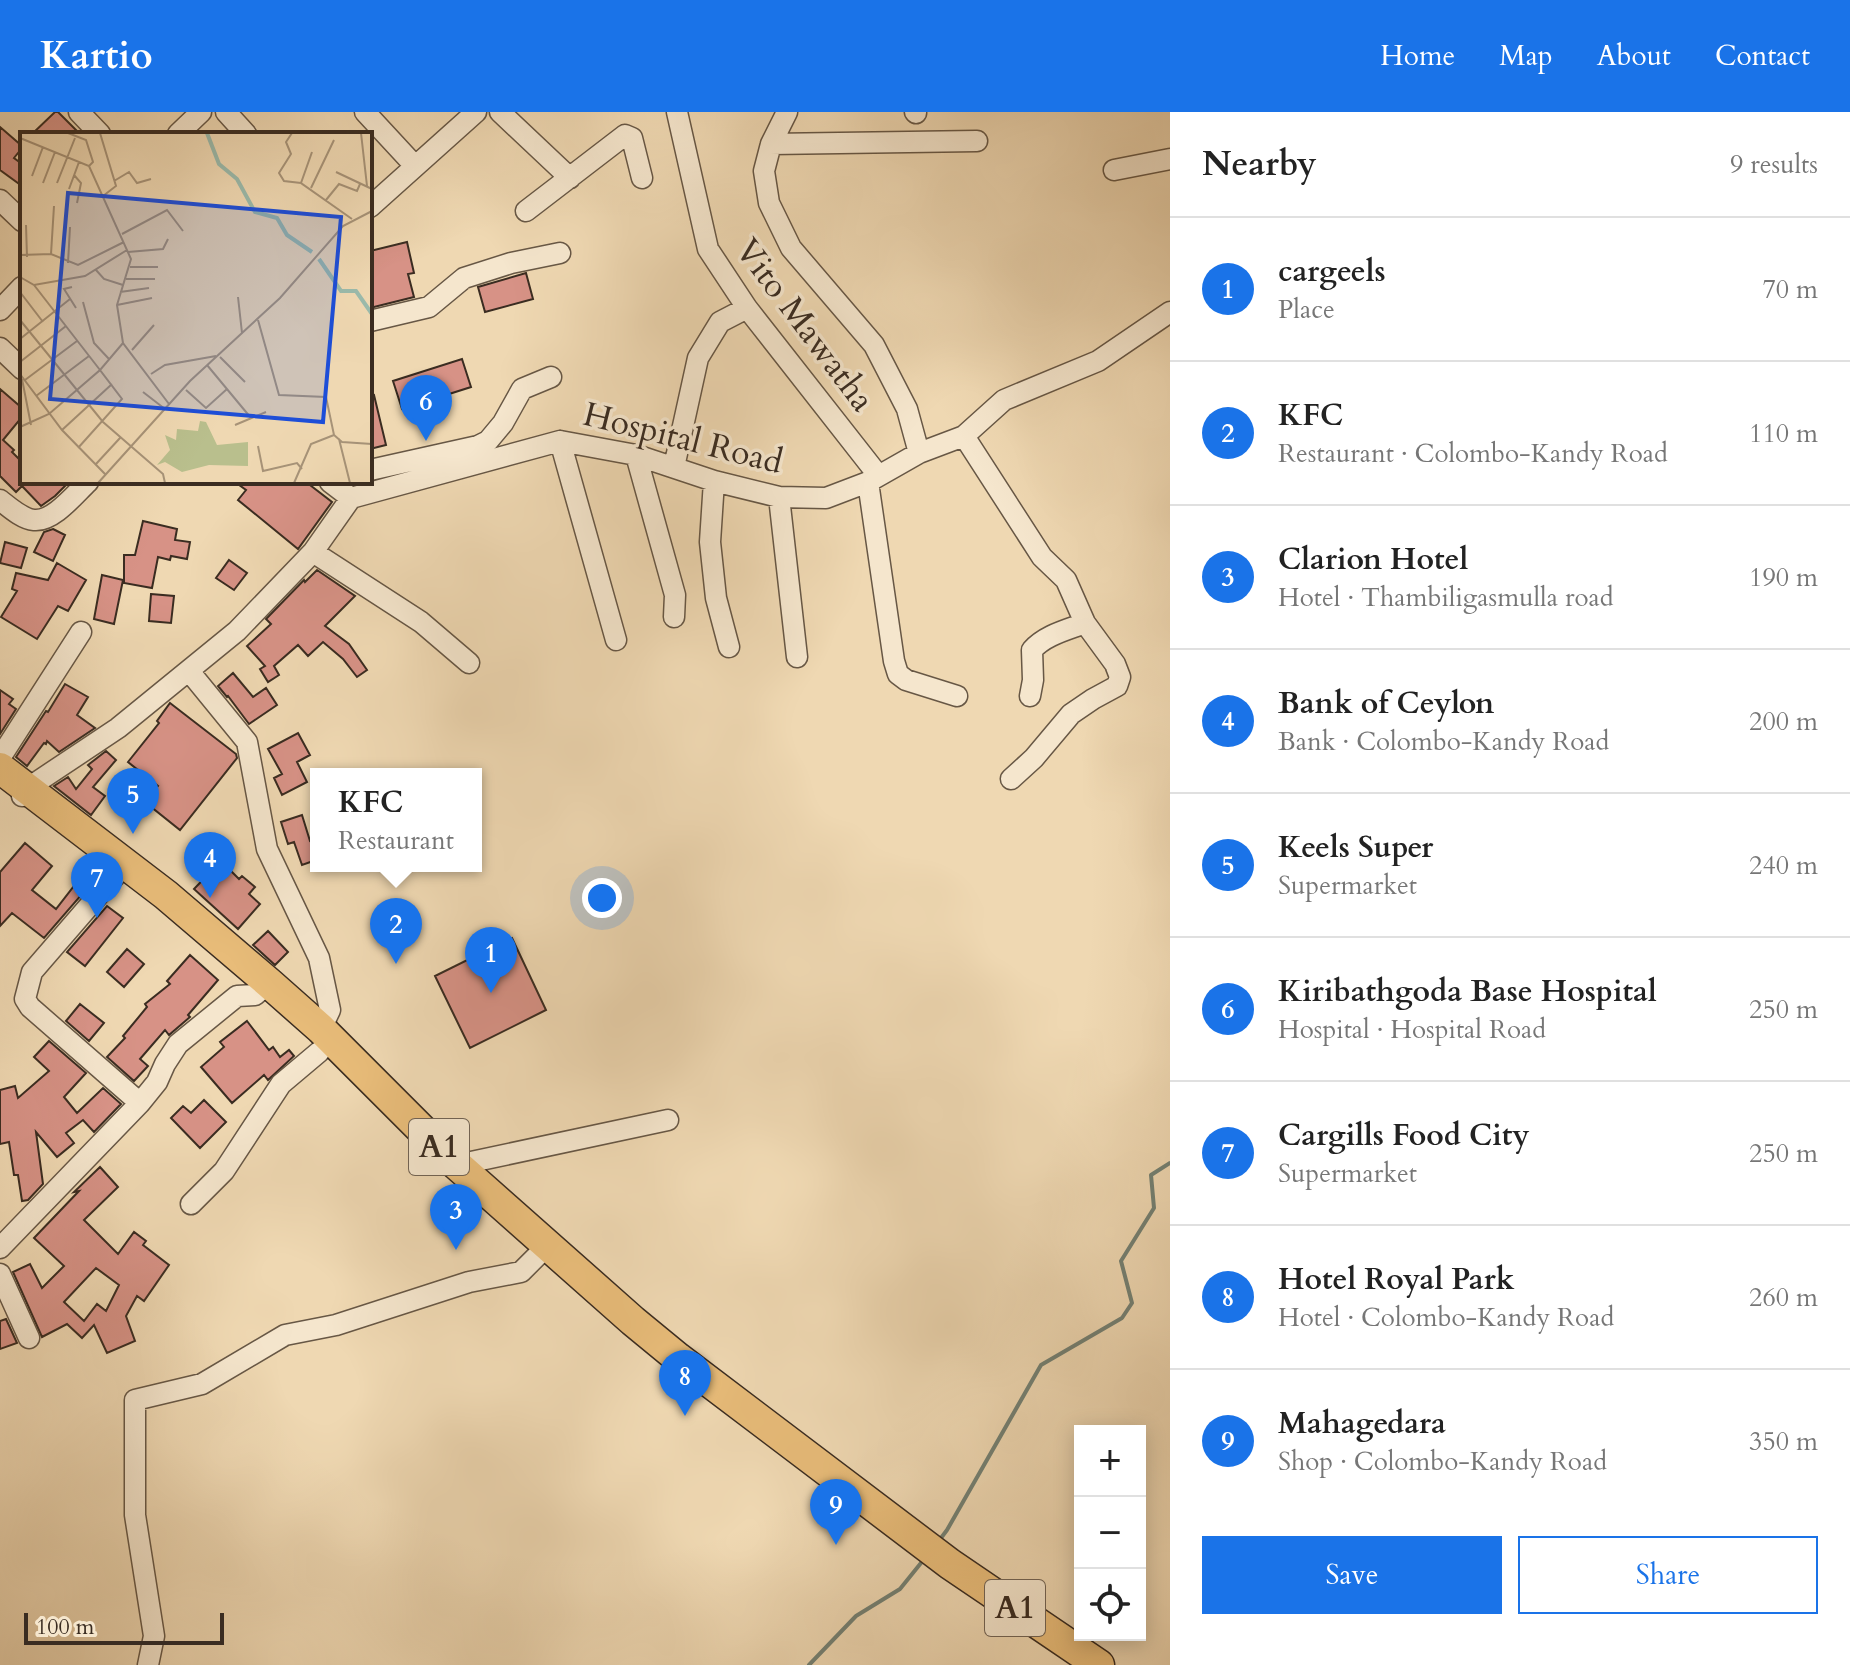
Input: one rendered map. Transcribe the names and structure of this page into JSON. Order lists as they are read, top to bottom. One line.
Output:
{"streets":{"highway":["A1"],"street":["Vito Mawatha","Hospital Road"]},"crossings":[["Vito Mawatha","Hospital Road"]],"scale_bar":"100 m","page":{"header":"Kartio","nav":["Home","Map","About","Contact"],"heading":["Nearby","9 results"],"list":[{"mark":"1","name":"cargeels","note":"Place","value":"70 m"},{"mark":"2","name":"KFC","note":"Restaurant · Colombo-Kandy Road","value":"110 m"},{"mark":"3","name":"Clarion Hotel","note":"Hotel · Thambiligasmulla road","value":"190 m"},{"mark":"4","name":"Bank of Ceylon","note":"Bank · Colombo-Kandy Road","value":"200 m"},{"mark":"5","name":"Keels Super","note":"Supermarket","value":"240 m"},{"mark":"6","name":"Kiribathgoda Base Hospital","note":"Hospital · Hospital Road","value":"250 m"},{"mark":"7","name":"Cargills Food City","note":"Supermarket","value":"250 m"},{"mark":"8","name":"Hotel Royal Park","note":"Hotel · Colombo-Kandy Road","value":"260 m"},{"mark":"9","name":"Mahagedara","note":"Shop · Colombo-Kandy Road","value":"350 m"}],"pins":["6","5","4","7","2","1","3","8","9"],"popup":["KFC","Restaurant"],"map_buttons":["+","−"],"buttons":["Save","Share"],"scale":"100 m"}}
